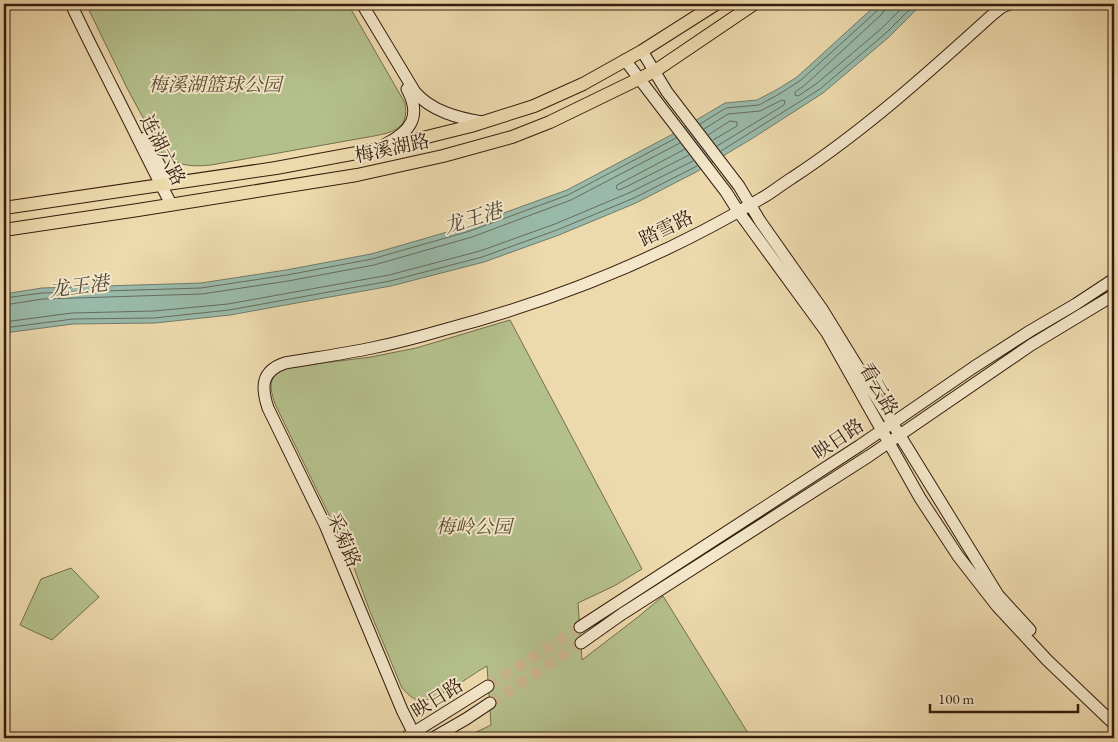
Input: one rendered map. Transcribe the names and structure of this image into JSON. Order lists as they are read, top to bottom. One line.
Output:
{"streets":{"main road":["梅溪湖路","连湖六路","踏雪路","看云路","映日路","采菊路"]},"crossings":[["梅溪湖路","连湖六路"],["梅溪湖路","看云路"],["踏雪路","看云路"],["踏雪路","采菊路"],["看云路","映日路"],["映日路","采菊路"]],"water":["龙王港"],"parks":["梅溪湖篮球公园","梅岭公园"],"scale_bar":"100 m"}
